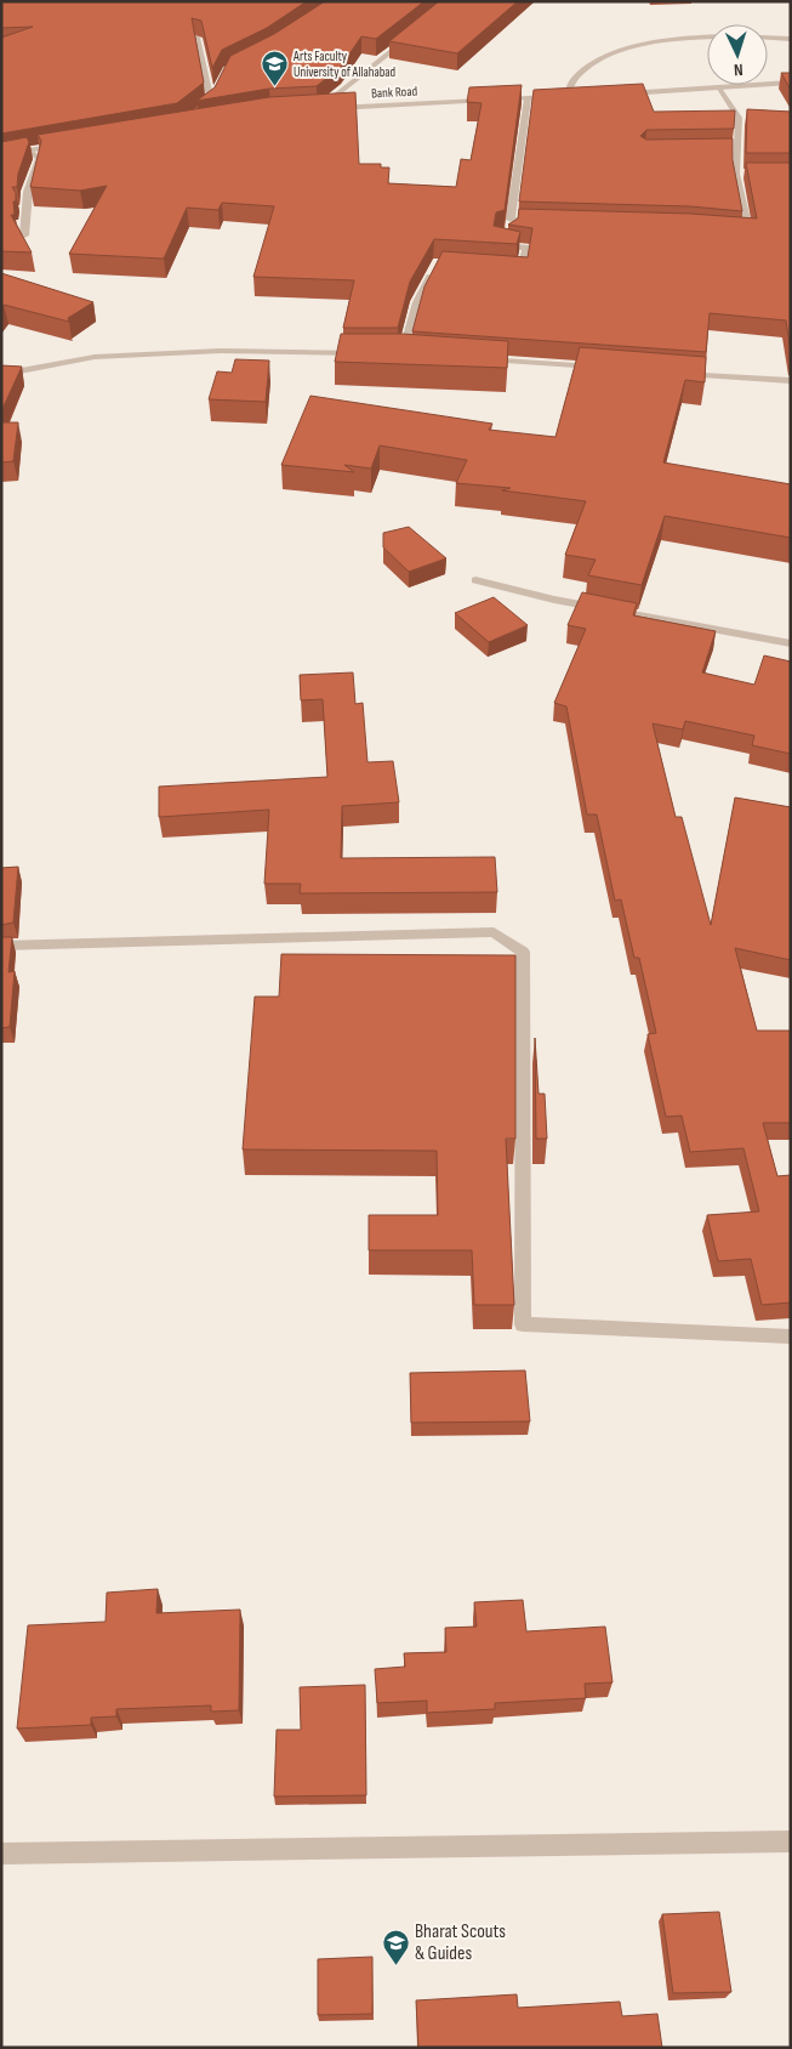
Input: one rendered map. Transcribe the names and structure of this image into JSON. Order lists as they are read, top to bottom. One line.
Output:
{"streets":{"street":["Bank Road"]},"places":{"school or university":["Arts Faculty University of Allahabad","Bharat Scouts & Guides"]},"north":"bottom"}
